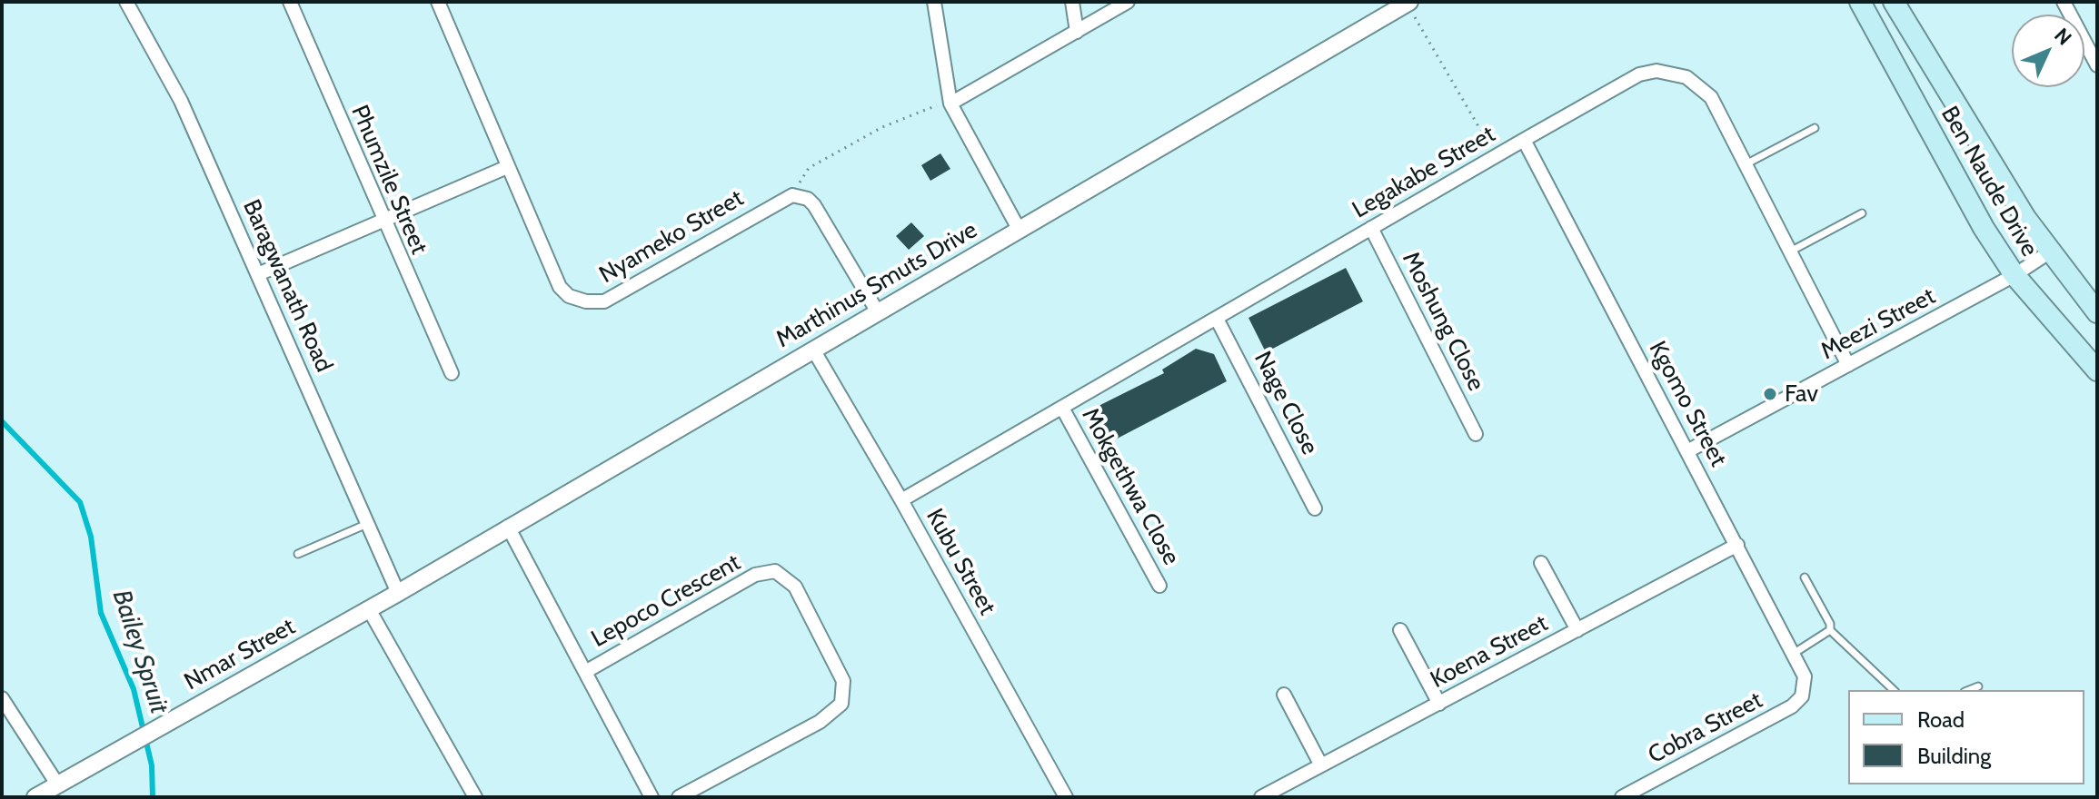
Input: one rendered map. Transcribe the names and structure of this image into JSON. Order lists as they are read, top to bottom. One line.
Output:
{"streets":{"main road":["Ben Naude Drive"],"street":["Legakabe Street","Phumzile Street","Nyameko Street","Marthinus Smuts Drive","Baragwanath Road","Moshung Close","Meezi Street","Nage Close","Kgomo Street","Mokgethwa Close","Kubu Street","Lepoco Crescent","Koena Street","Nmar Street","Cobra Street"]},"crossings":[["Legakabe Street","Moshung Close"],["Legakabe Street","Meezi Street"],["Legakabe Street","Nage Close"],["Legakabe Street","Kgomo Street"],["Legakabe Street","Mokgethwa Close"],["Legakabe Street","Kubu Street"],["Ben Naude Drive","Meezi Street"],["Marthinus Smuts Drive","Baragwanath Road"],["Marthinus Smuts Drive","Kubu Street"],["Marthinus Smuts Drive","Nmar Street"],["Meezi Street","Kgomo Street"],["Kgomo Street","Koena Street"],["Kgomo Street","Cobra Street"]],"water":["Bailey Spruit"],"places":["Fav"],"legend":["Road","Building"],"north":"top right"}
